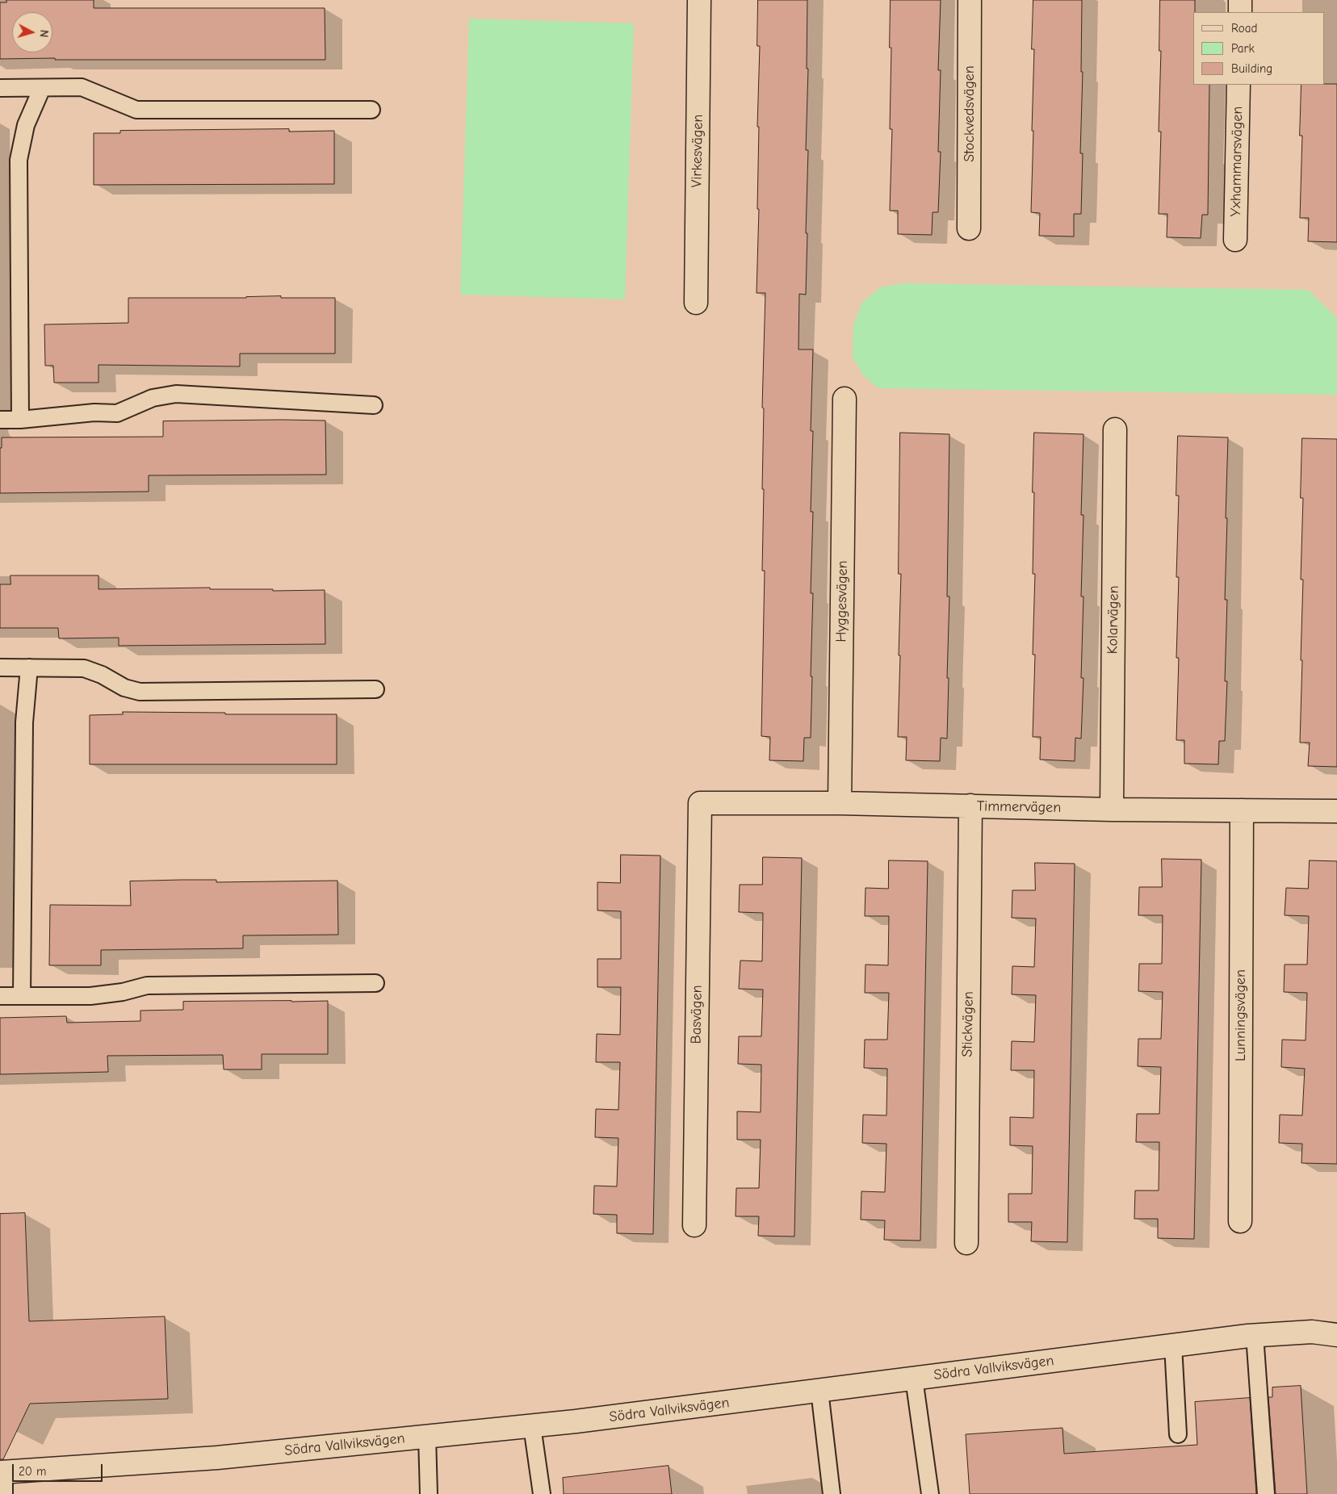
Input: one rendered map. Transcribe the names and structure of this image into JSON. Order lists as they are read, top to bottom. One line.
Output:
{"streets":{"street":["Stockvedsvägen","Virkesvägen","Yxhammarsvägen","Hyggesvägen","Kolarvägen","Timmervägen","Basvägen","Lunningsvägen","Stickvägen","Södra Vallviksvägen"]},"crossings":[["Hyggesvägen","Timmervägen"],["Kolarvägen","Timmervägen"],["Timmervägen","Basvägen"],["Timmervägen","Lunningsvägen"],["Timmervägen","Stickvägen"]],"legend":["Road","Park","Building"],"scale_bar":"20 m","north":"right"}
